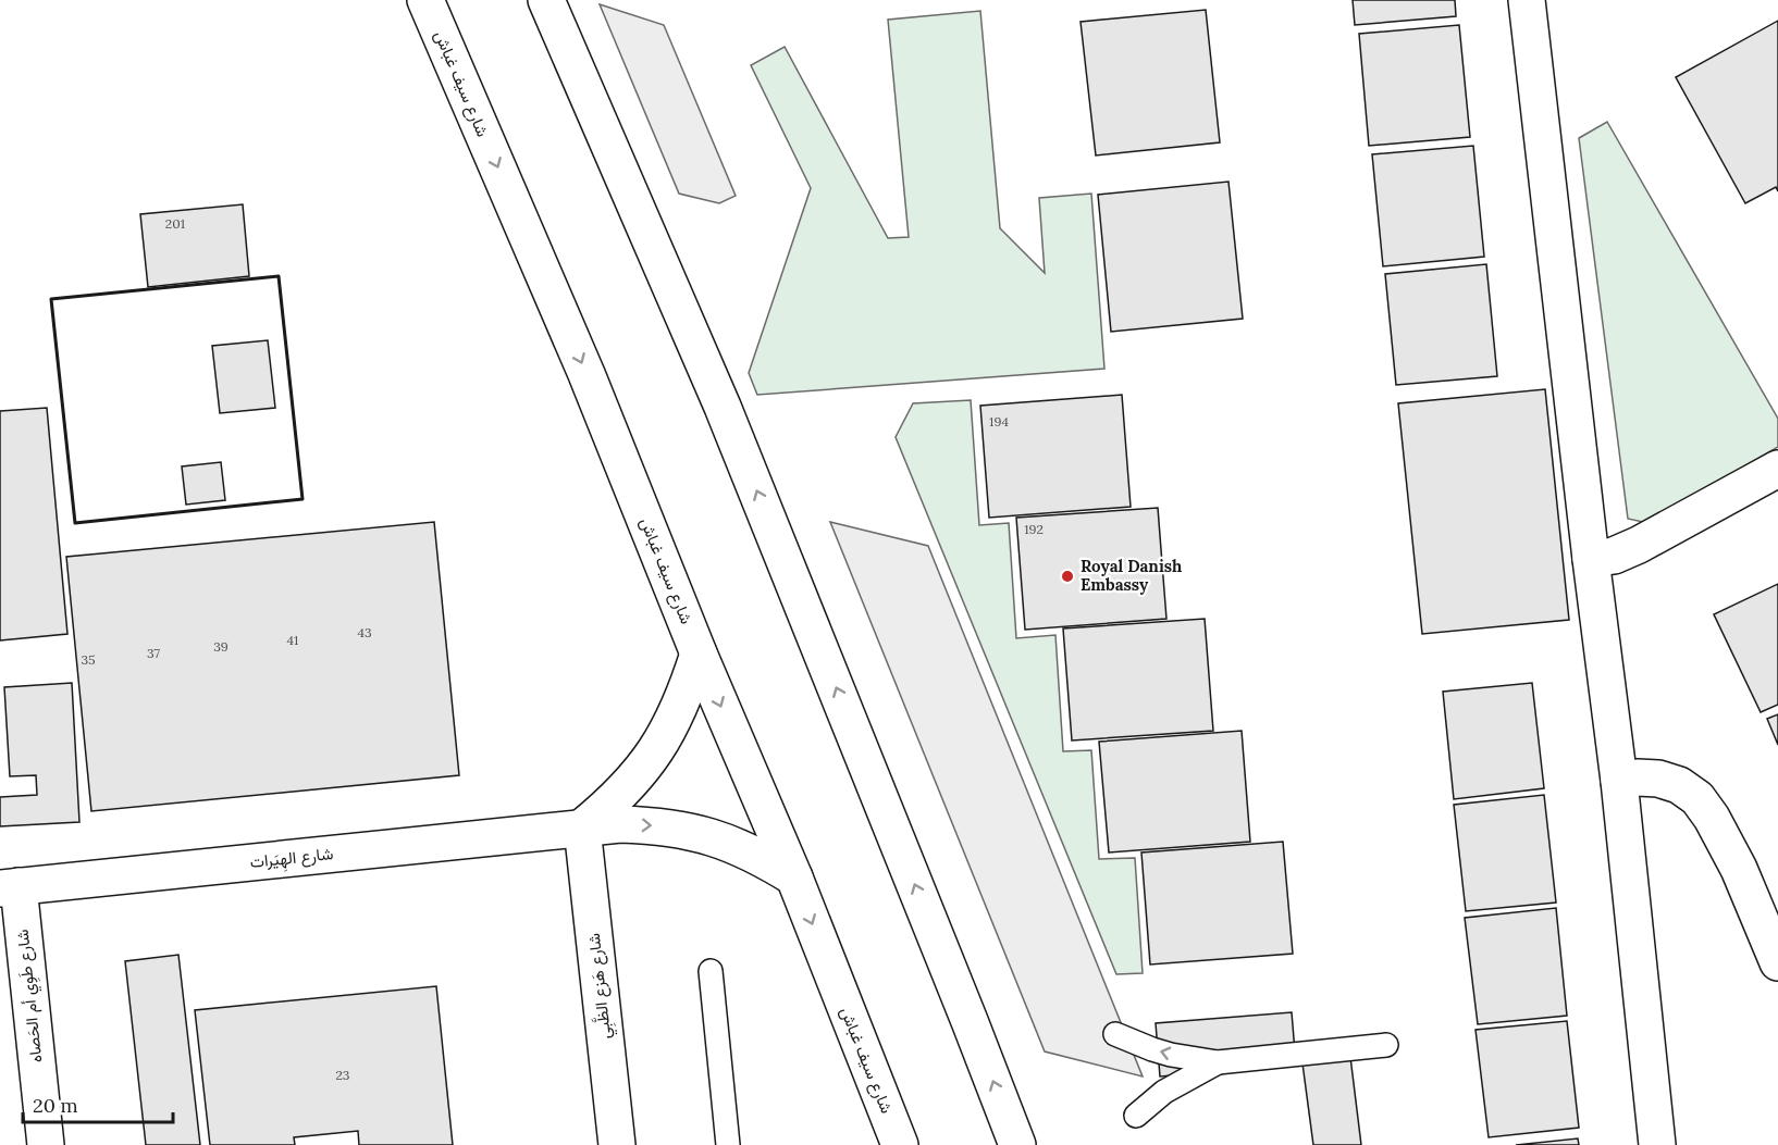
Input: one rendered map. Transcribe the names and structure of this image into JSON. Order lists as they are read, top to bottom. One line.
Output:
{"streets":{"street":["شارع سيف غباش","شارع الهِيَرات","شارع هَزع الظَّبِي","شارع طَوِي أم الحَصاه"]},"crossings":[["شارع سيف غباش","شارع الهِيَرات"],["شارع الهِيَرات","شارع هَزع الظَّبِي"],["شارع الهِيَرات","شارع طَوِي أم الحَصاه"]],"places":["Royal Danish Embassy"],"house_numbers":["201","194","192","43","41","39","37","35","23"],"scale_bar":"20 m"}
